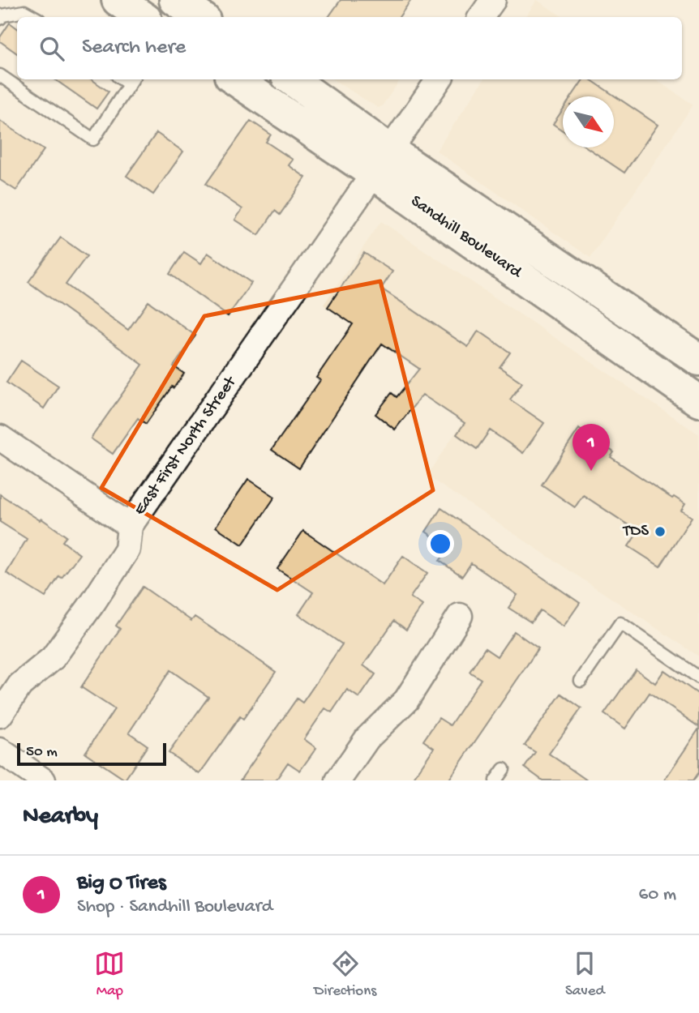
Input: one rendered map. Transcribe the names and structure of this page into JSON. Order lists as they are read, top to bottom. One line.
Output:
{"streets":{"main road":["Sandhill Boulevard"],"street":["East First North Street"]},"crossings":[["Sandhill Boulevard","East First North Street"]],"places":["TDS"],"scale_bar":"50 m","north":"bottom right","page":{"search":"Search here","pins":"1","scale":"50 m","heading":"Nearby","list":[{"mark":"1","name":"Big O Tires","note":"Shop · Sandhill Boulevard","value":"60 m"}],"nav":["Map","Directions","Saved"]}}
